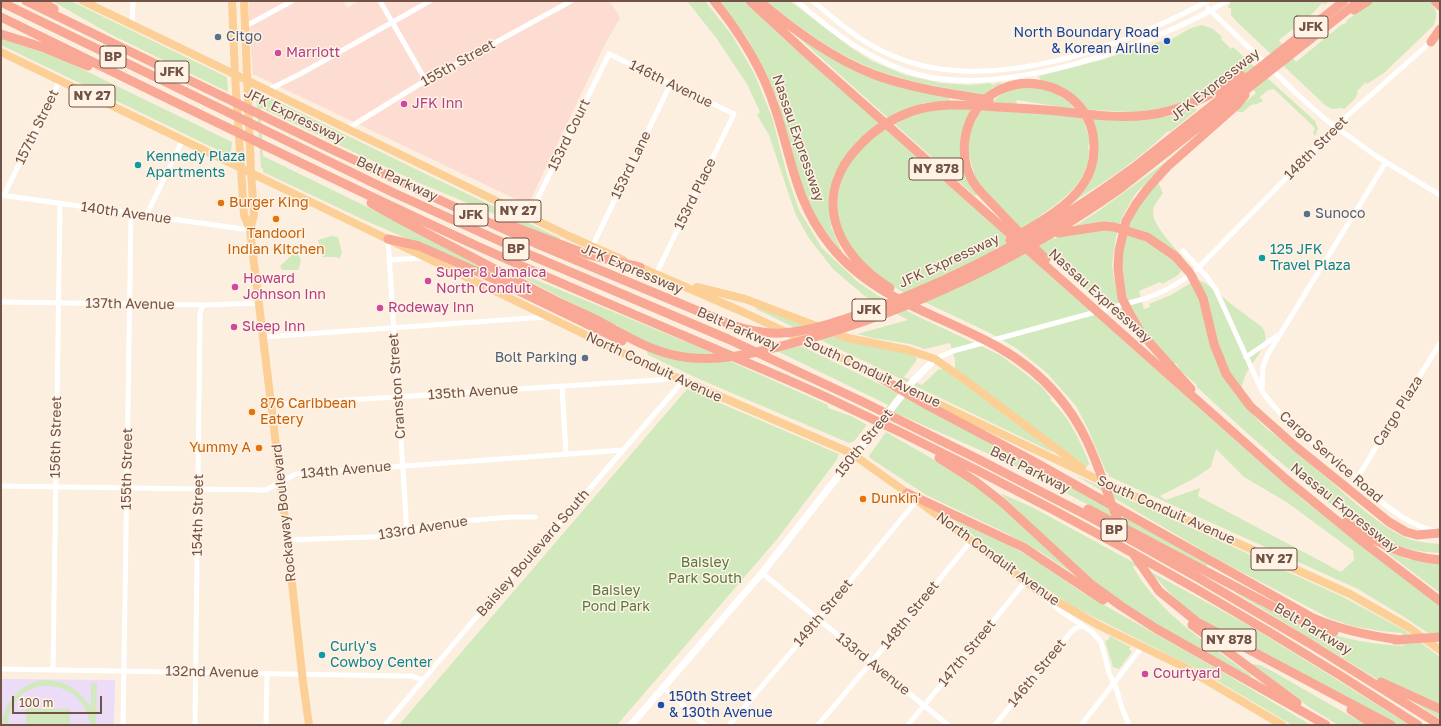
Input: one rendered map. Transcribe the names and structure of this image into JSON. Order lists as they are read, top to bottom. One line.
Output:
{"streets":{"highway":["JFK","BP","JFK Expressway","Nassau Expressway","NY 878","Belt Parkway"],"main road":["NY 27","North Conduit Avenue","South Conduit Avenue","150th Street","Rockaway Boulevard"],"street":["155th Street","146th Avenue","157th Street","153rd Court","148th Street","153rd Lane","153rd Place","140th Avenue","137th Avenue","Cranston Street","135th Avenue","Cargo Plaza","156th Street","Cargo Service Road","134th Avenue","154th Street","133rd Avenue","Baisley Boulevard South","149th Street","147th Street","132nd Avenue","146th Street"]},"crossings":[["155th Street","140th Avenue"],["155th Street","137th Avenue"],["155th Street","South Conduit Avenue"],["155th Street","134th Avenue"],["155th Street","132nd Avenue"],["146th Avenue","153rd Court"],["146th Avenue","153rd Lane"],["146th Avenue","153rd Place"],["157th Street","140th Avenue"],["157th Street","North Conduit Avenue"],["153rd Court","South Conduit Avenue"],["148th Street","North Conduit Avenue"],["148th Street","150th Street"],["148th Street","Cargo Service Road"],["148th Street","133rd Avenue"],["153rd Lane","South Conduit Avenue"],["153rd Place","South Conduit Avenue"],["140th Avenue","156th Street"],["140th Avenue","Rockaway Boulevard"],["137th Avenue","156th Street"],["137th Avenue","Rockaway Boulevard"],["137th Avenue","154th Street"],["North Conduit Avenue","Cranston Street"],["North Conduit Avenue","135th Avenue"],["North Conduit Avenue","150th Street"],["North Conduit Avenue","Rockaway Boulevard"],["North Conduit Avenue","Baisley Boulevard South"],["North Conduit Avenue","149th Street"],["North Conduit Avenue","147th Street"],["South Conduit Avenue","Rockaway Boulevard"],["Cranston Street","135th Avenue"],["Cranston Street","134th Avenue"],["Cranston Street","133rd Avenue"],["135th Avenue","Rockaway Boulevard"],["Cargo Plaza","Cargo Service Road"],["156th Street","134th Avenue"],["156th Street","132nd Avenue"],["150th Street","Cargo Service Road"],["150th Street","133rd Avenue"],["134th Avenue","Rockaway Boulevard"],["134th Avenue","154th Street"],["134th Avenue","Baisley Boulevard South"],["Rockaway Boulevard","133rd Avenue"],["Rockaway Boulevard","132nd Avenue"],["154th Street","132nd Avenue"],["133rd Avenue","149th Street"],["133rd Avenue","147th Street"],["Baisley Boulevard South","132nd Avenue"]],"parks":["Baisley Park South","Baisley Pond Park"],"places":["Citgo","North Boundary Road & Korean Airline","Marriott","JFK Inn","Kennedy Plaza Apartments","Burger King","Sunoco","Tandoori Indian Kitchen","125 JFK Travel Plaza","Super 8 Jamaica North Conduit","Howard Johnson Inn","Rodeway Inn","Sleep Inn","Bolt Parking","876 Caribbean Eatery","Yummy A","Dunkin'","Curly's Cowboy Center","Courtyard","150th Street & 130th Avenue"],"scale_bar":"100 m"}
